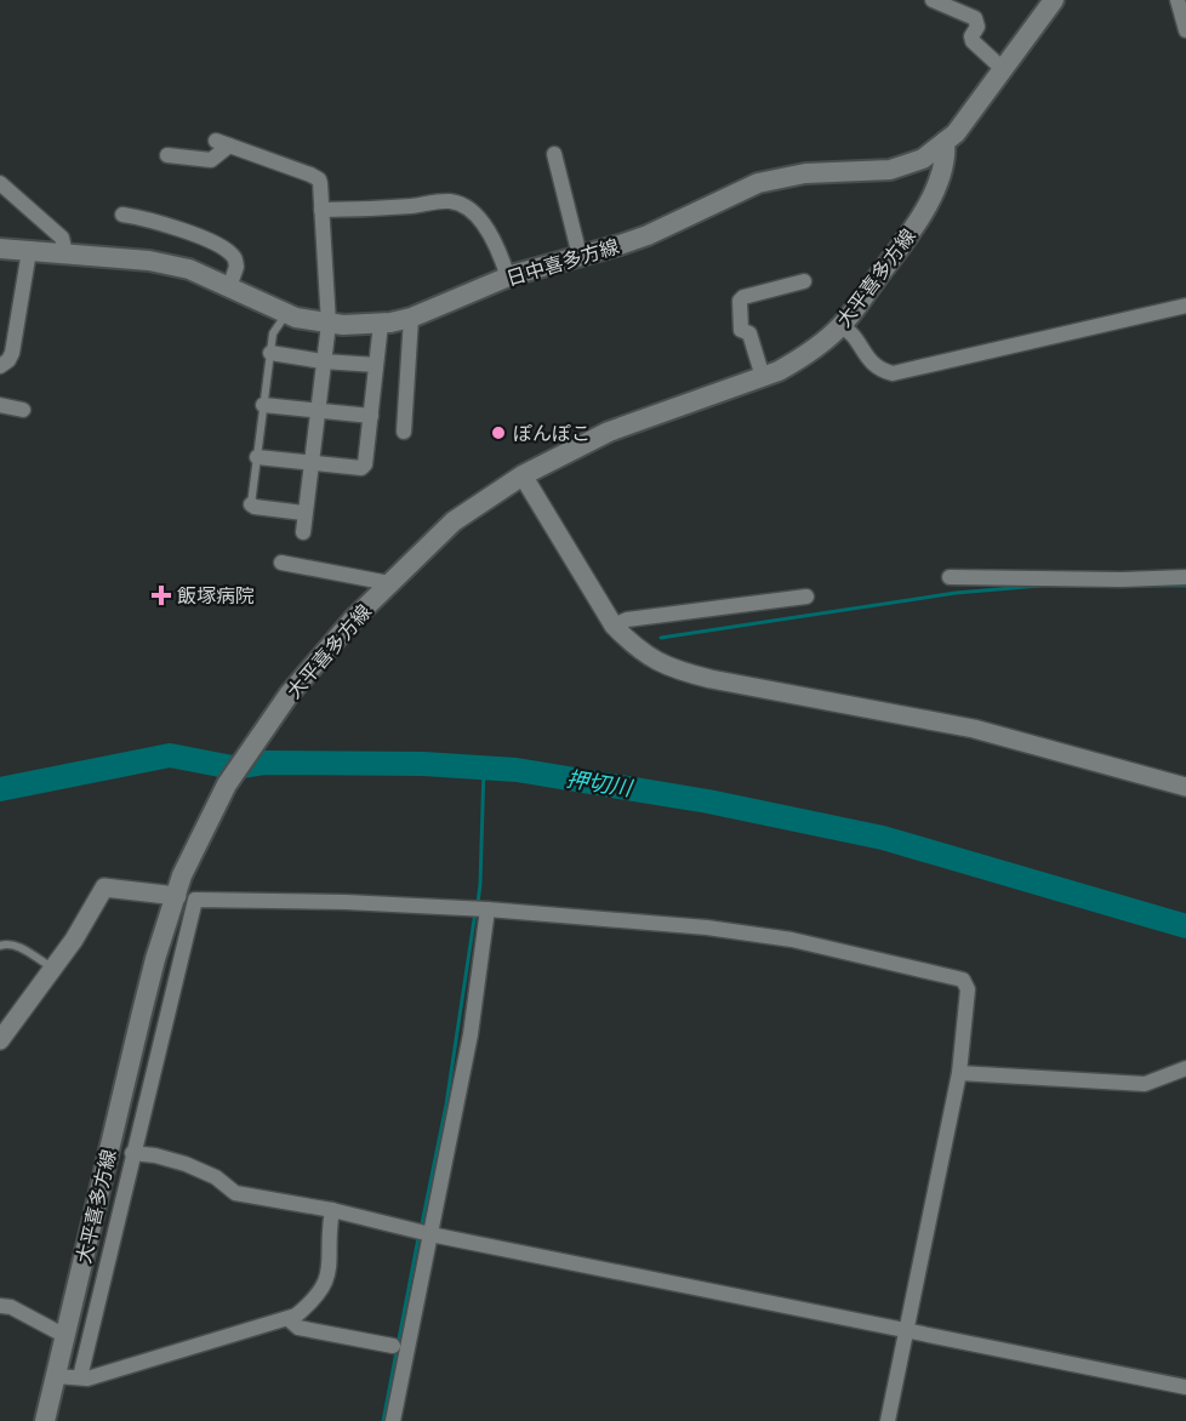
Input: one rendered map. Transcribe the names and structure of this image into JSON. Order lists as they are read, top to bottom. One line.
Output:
{"streets":{"main road":["日中喜多方線","大平喜多方線"]},"crossings":[["日中喜多方線","大平喜多方線"]],"water":["押切川"],"places":{"other":["ぽんぽこ"],"health":["飯塚病院"]}}
